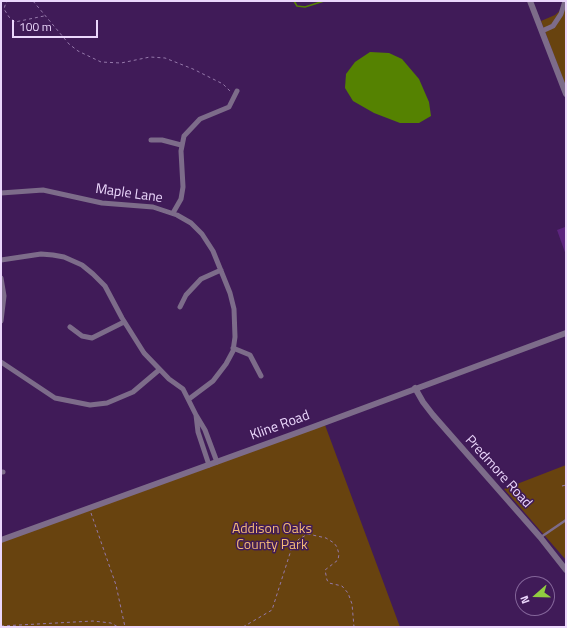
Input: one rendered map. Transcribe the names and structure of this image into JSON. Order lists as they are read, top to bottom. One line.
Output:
{"streets":{"street":["Maple Lane","Kline Road","Predmore Road"]},"crossings":[["Kline Road","Predmore Road"]],"parks":["Addison Oaks County Park"],"scale_bar":"100 m","north":"left"}
